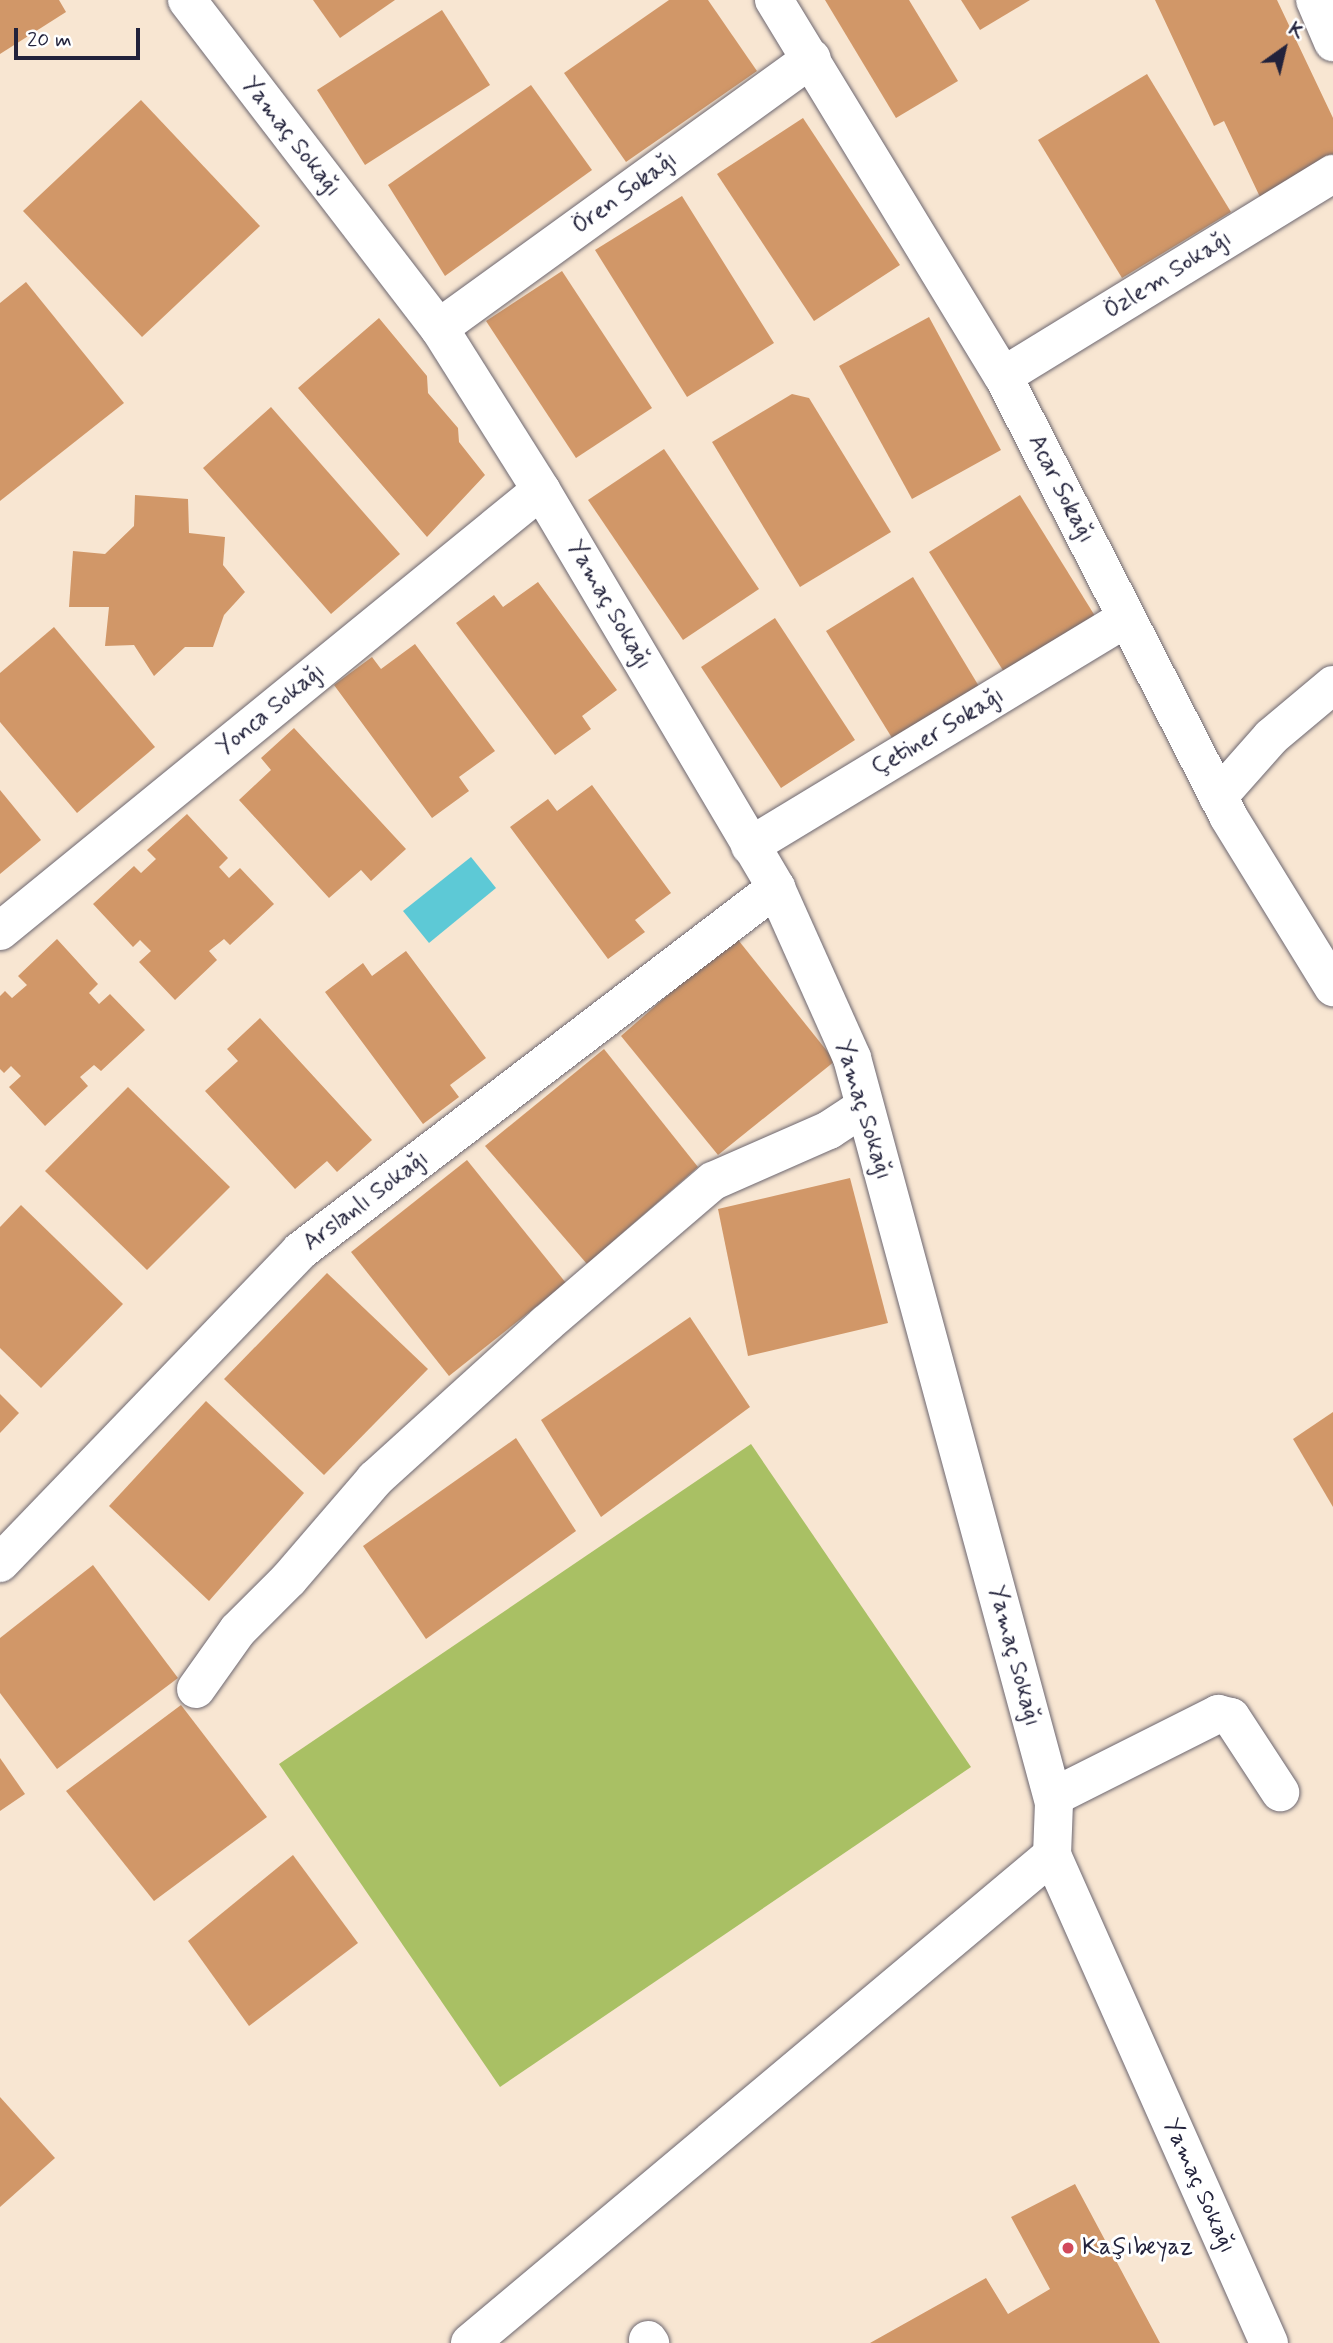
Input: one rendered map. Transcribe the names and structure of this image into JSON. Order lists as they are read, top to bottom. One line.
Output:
{"streets":{"street":["Yamaç Sokağı","Ören Sokağı","Özlem Sokağı","Acar Sokağı","Yonca Sokağı","Çetiner Sokağı","Arslanlı Sokağı"]},"crossings":[["Yamaç Sokağı","Ören Sokağı"],["Yamaç Sokağı","Yonca Sokağı"],["Yamaç Sokağı","Çetiner Sokağı"],["Yamaç Sokağı","Arslanlı Sokağı"],["Ören Sokağı","Acar Sokağı"],["Özlem Sokağı","Acar Sokağı"],["Acar Sokağı","Çetiner Sokağı"]],"places":["Kaşıbeyaz"],"scale_bar":"20 m","north":"top right"}
